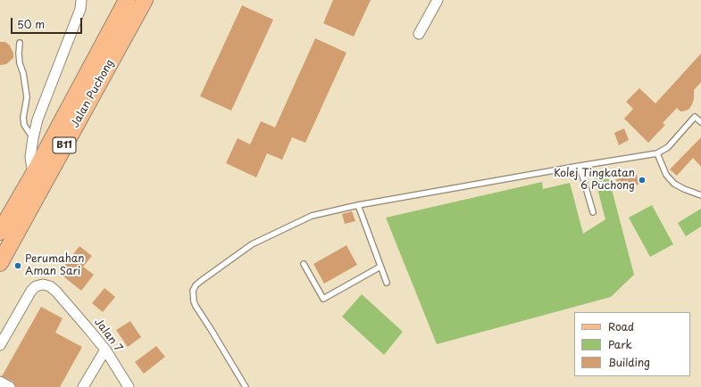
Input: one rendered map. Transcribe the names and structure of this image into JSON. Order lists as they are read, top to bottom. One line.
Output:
{"streets":{"main road":["Jalan Puchong","B11"],"street":["Jalan 7"]},"places":["Kolej Tingkatan 6 Puchong","Perumahan Aman Sari"],"legend":["Road","Park","Building"],"scale_bar":"50 m"}
